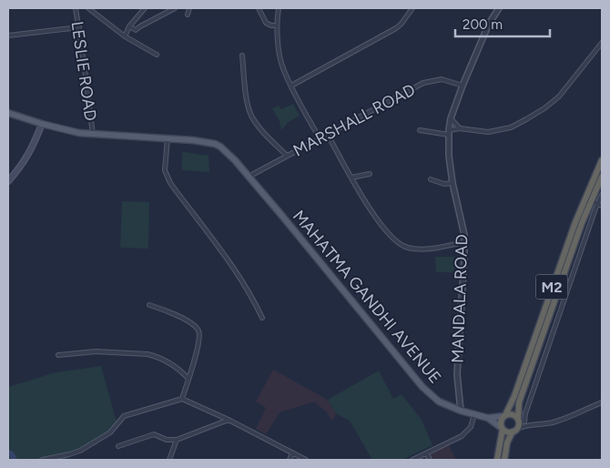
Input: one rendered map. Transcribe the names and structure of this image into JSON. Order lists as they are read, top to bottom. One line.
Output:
{"streets":{"highway":["M2"],"main road":["MAHATMA GANDHI AVENUE"],"street":["LESLIE ROAD","MARSHALL ROAD","MANDALA ROAD"]},"crossings":[["LESLIE ROAD","MAHATMA GANDHI AVENUE"],["MARSHALL ROAD","MAHATMA GANDHI AVENUE"],["MARSHALL ROAD","MANDALA ROAD"],["M2","MAHATMA GANDHI AVENUE"],["MAHATMA GANDHI AVENUE","MANDALA ROAD"]],"scale_bar":"200 m"}
